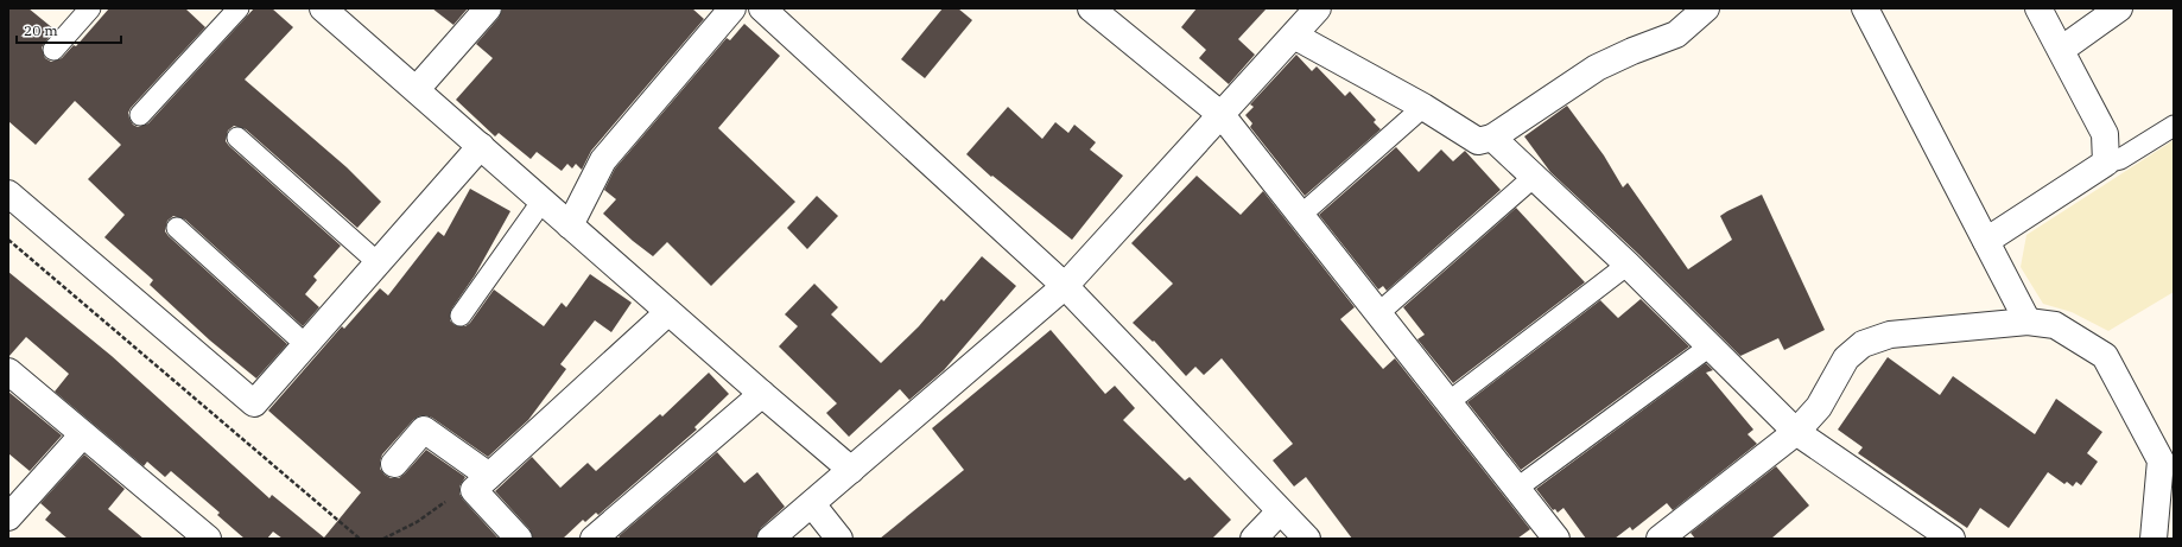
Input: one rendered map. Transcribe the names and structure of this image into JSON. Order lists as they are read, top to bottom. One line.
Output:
{"scale_bar":"20 m"}
